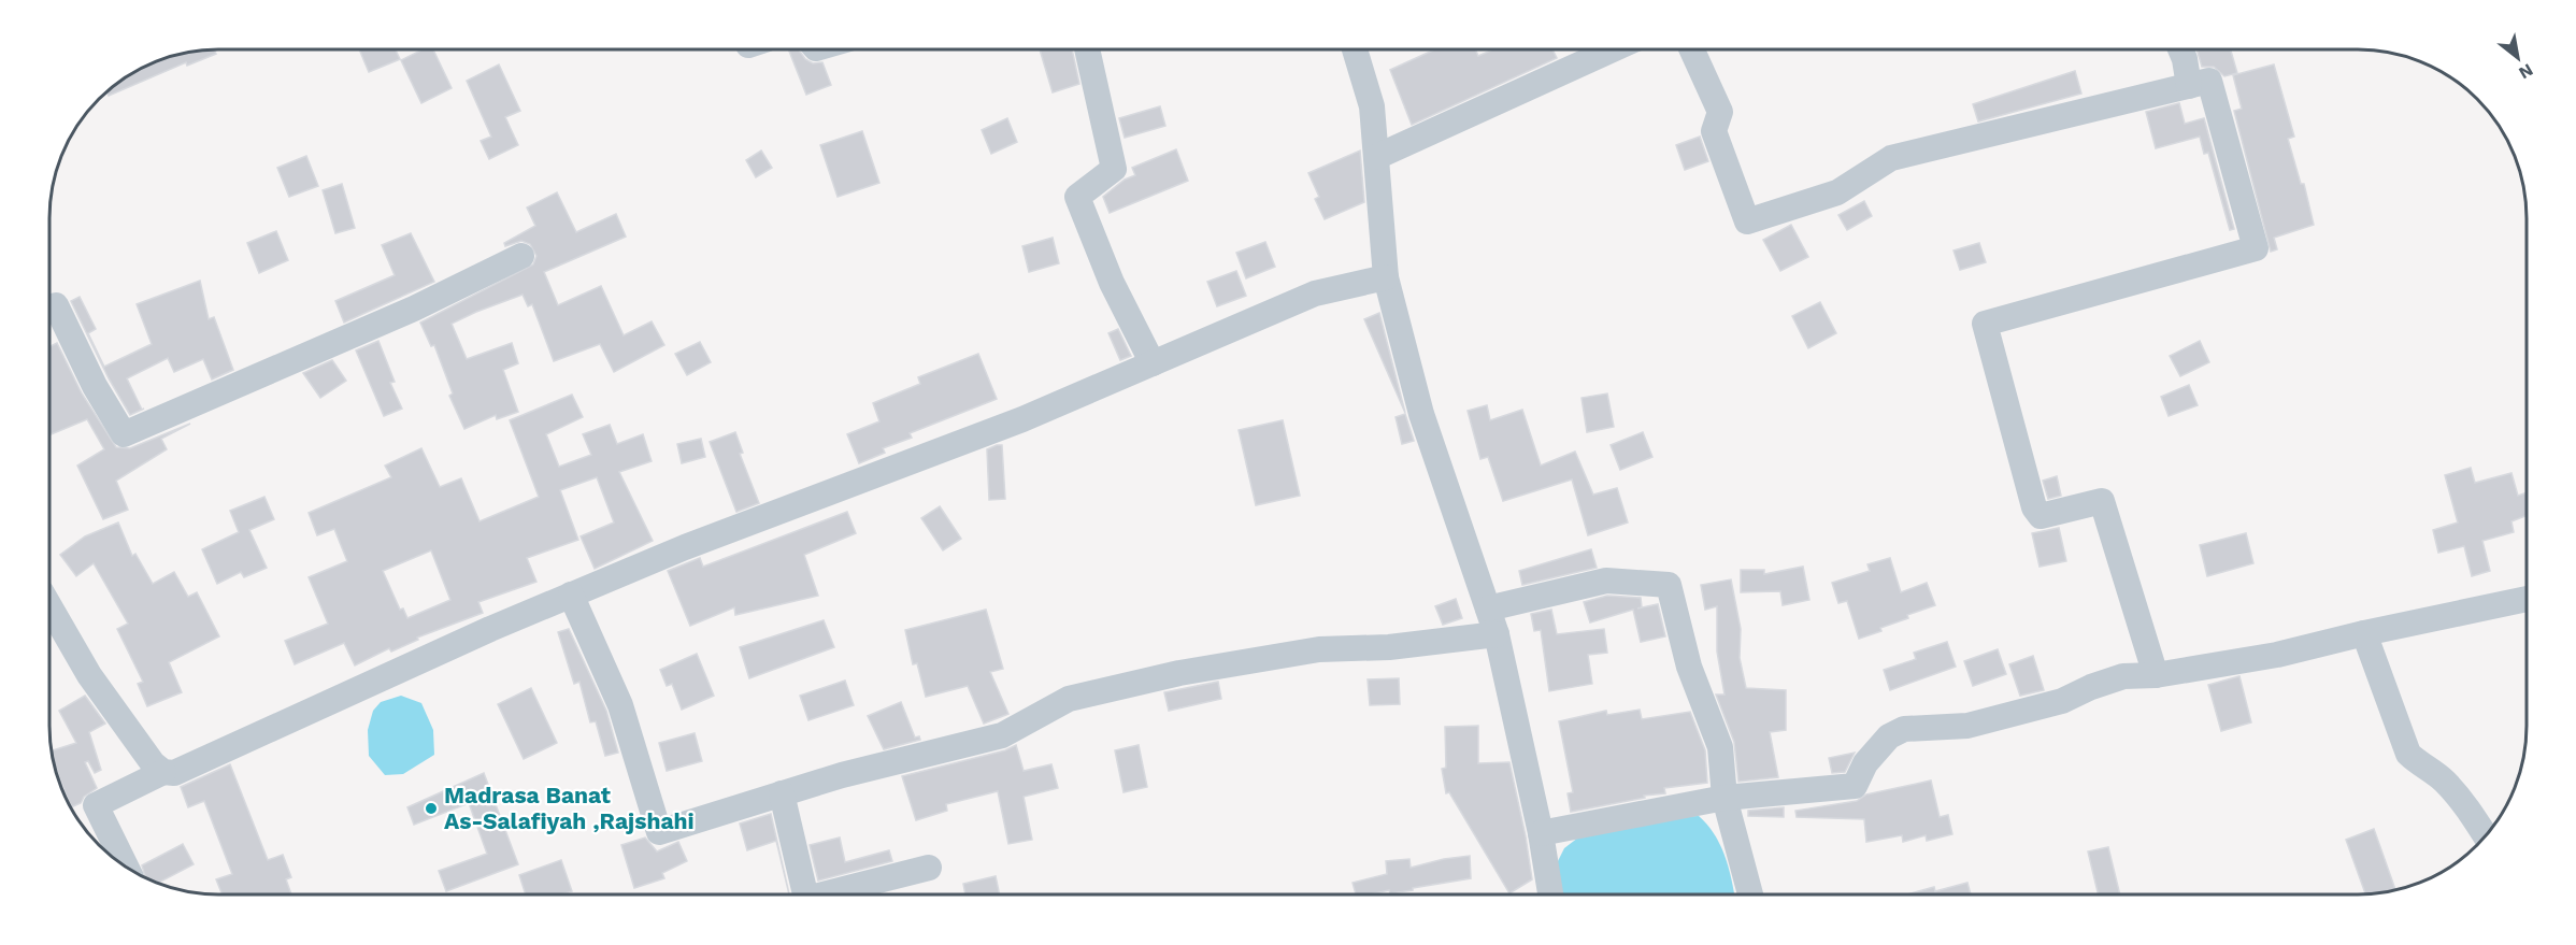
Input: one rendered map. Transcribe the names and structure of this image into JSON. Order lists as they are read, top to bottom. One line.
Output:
{"places":["Madrasa Banat As-Salafiyah ,Rajshahi"],"north":"bottom right"}
